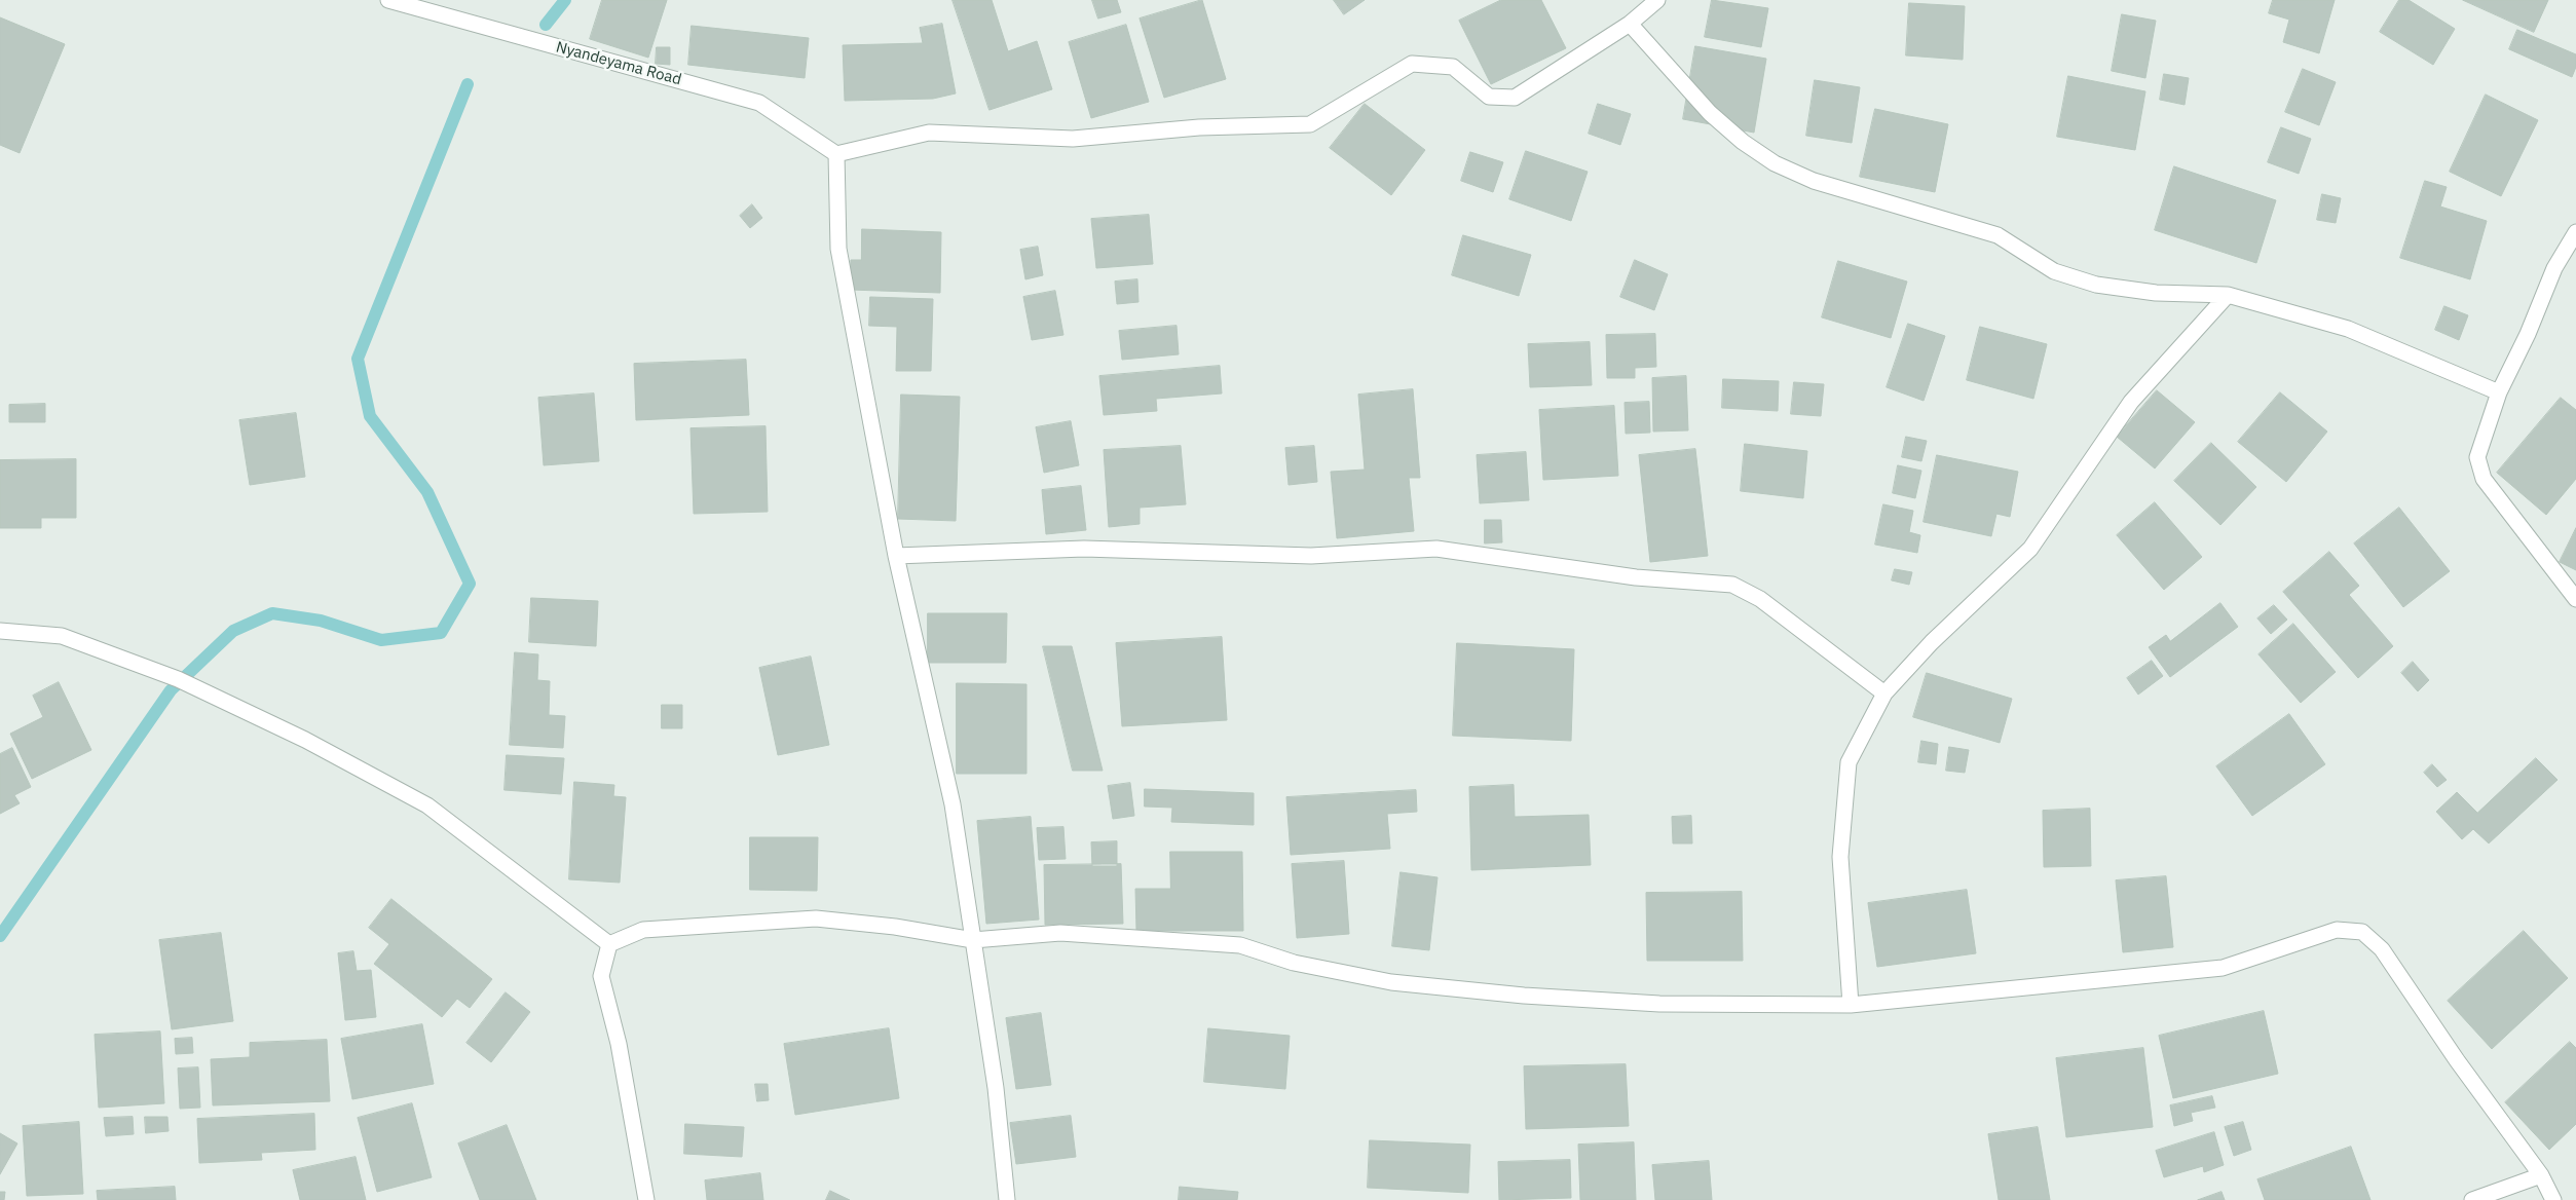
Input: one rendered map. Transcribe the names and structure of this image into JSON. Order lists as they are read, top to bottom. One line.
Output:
{"streets":{"street":["Nyandeyama Road"]}}
